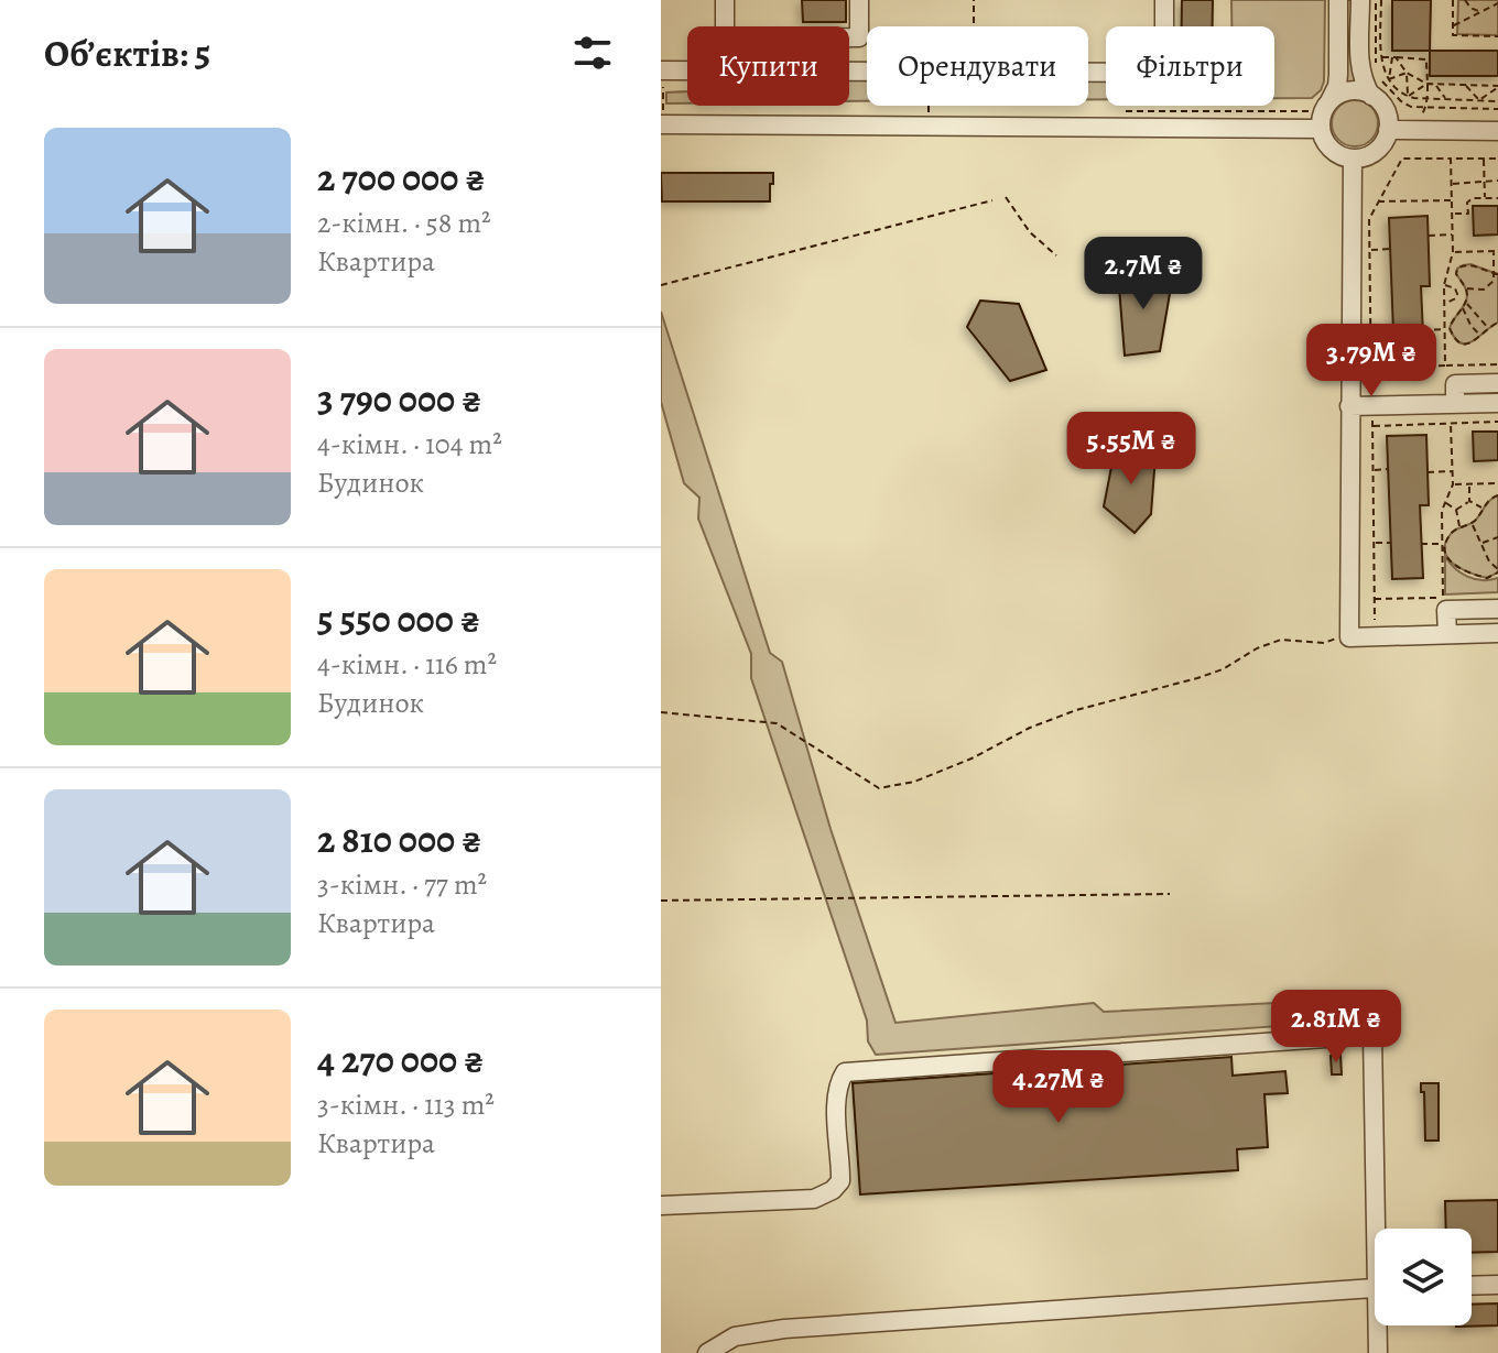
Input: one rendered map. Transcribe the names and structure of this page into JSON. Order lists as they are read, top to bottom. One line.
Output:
{"page":{"heading":"Об’єктів: 5","chip":["Купити","Орендувати","Фільтри"],"list":[{"name":"2 700 000 ₴","note":"2-кімн. · 58 m² · Квартира"},{"name":"3 790 000 ₴","note":"4-кімн. · 104 m² · Будинок"},{"name":"5 550 000 ₴","note":"4-кімн. · 116 m² · Будинок"},{"name":"2 810 000 ₴","note":"3-кімн. · 77 m² · Квартира"},{"name":"4 270 000 ₴","note":"3-кімн. · 113 m² · Квартира"}],"price":["2.7M ₴","3.79M ₴","5.55M ₴","2.81M ₴","4.27M ₴"]}}
